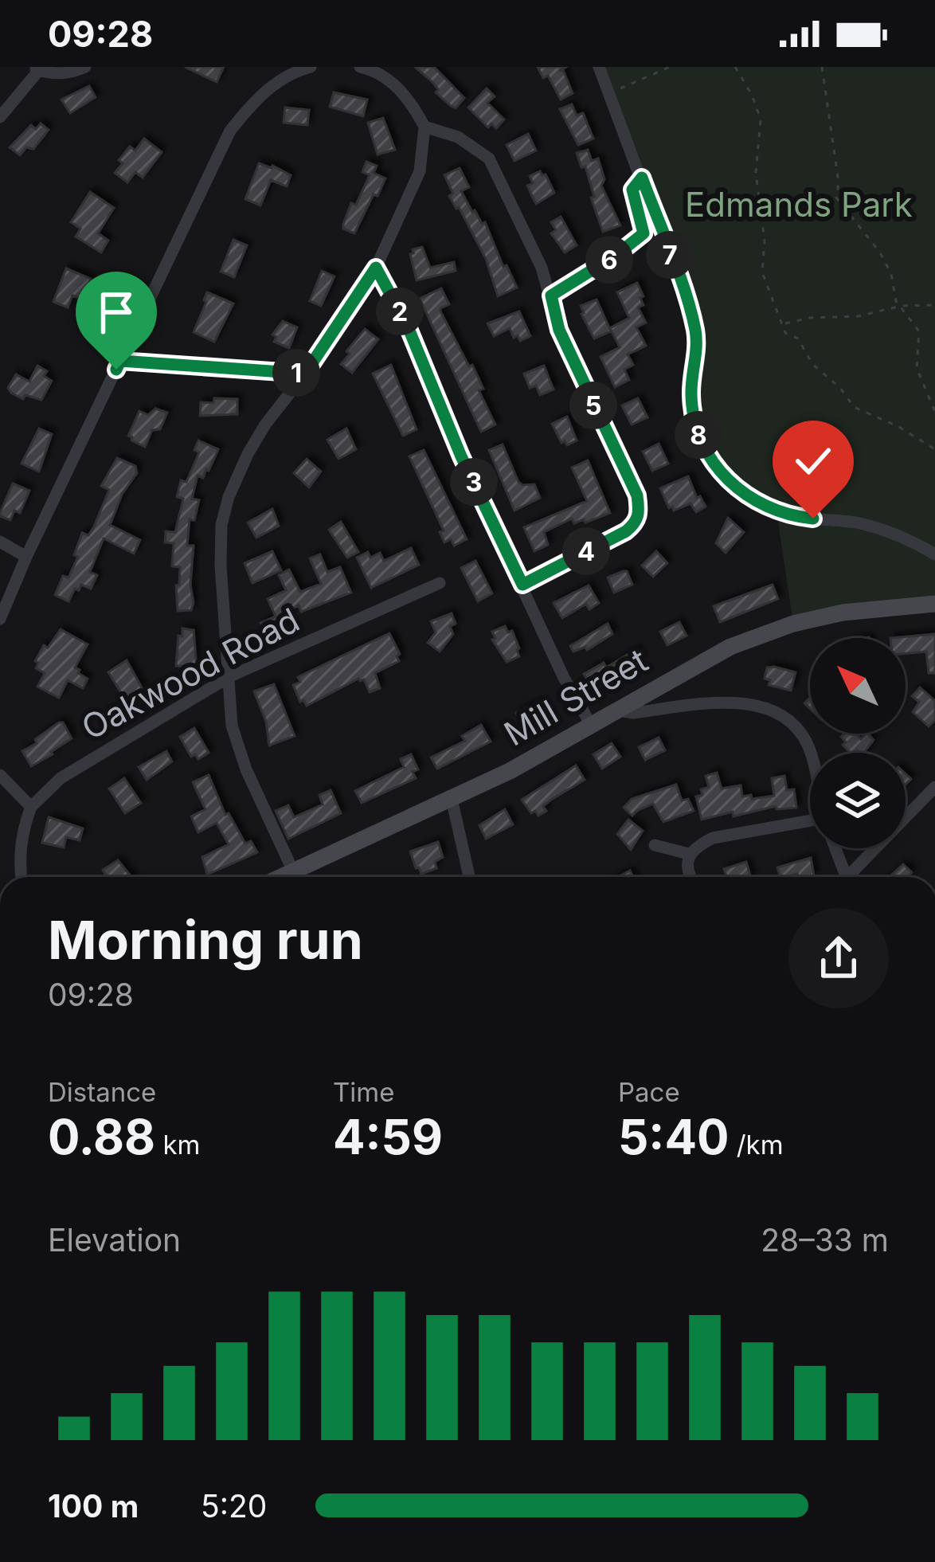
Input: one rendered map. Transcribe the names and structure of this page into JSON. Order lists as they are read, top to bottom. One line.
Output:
{"streets":{"street":["Oakwood Road","Mill Street"]},"parks":["Edmands Park"],"north":"top left","page":{"status":"09:28","pins":["7","6","2","1","5","8","3","4"],"heading":["Morning run","09:28"],"stats":[["Distance","0.88 km"],["Time","4:59"],["Pace","5:40 /km"]],"chart":["Elevation","28–33 m"],"list":[{"name":"100 m","note":"5:20"}]}}
